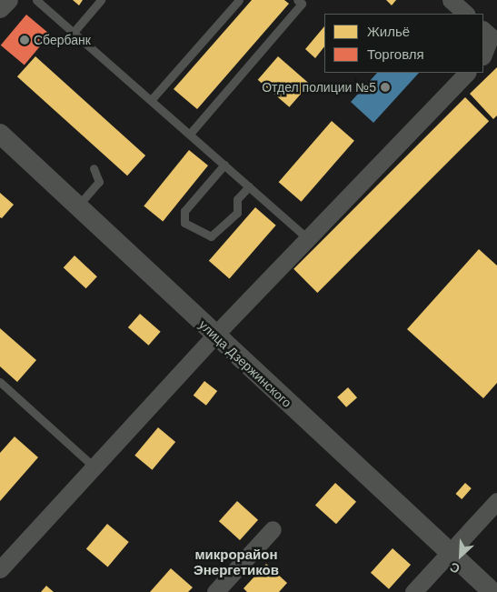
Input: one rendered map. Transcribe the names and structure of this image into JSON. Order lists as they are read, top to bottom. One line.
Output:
{"streets":{"street":["улица Дзержинского"]},"districts":["микрорайон Энергетиков"],"places":["Сбербанк","Отдел полиции №5"],"legend":["Жильё","Торговля"],"north":"bottom left"}
